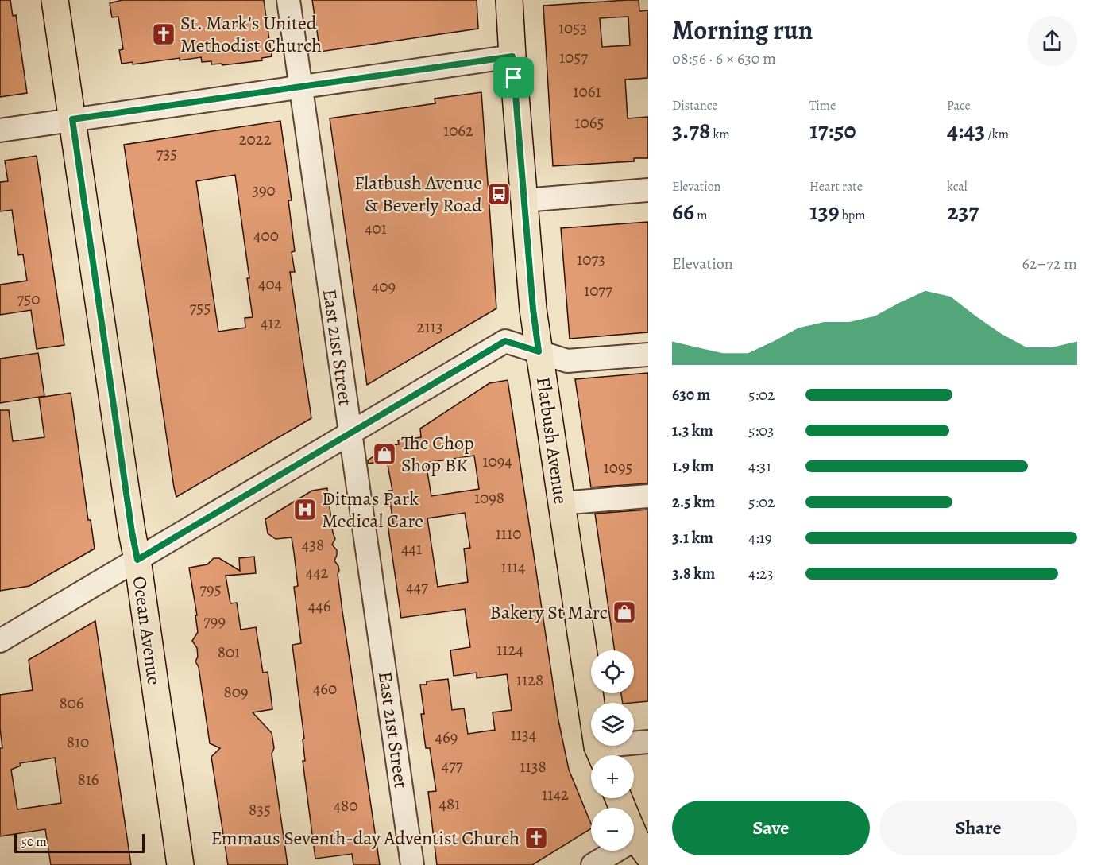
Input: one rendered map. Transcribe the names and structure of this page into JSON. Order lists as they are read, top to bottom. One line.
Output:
{"streets":{"main road":["Flatbush Avenue","Ocean Avenue"],"street":["East 21st Street"]},"places":{"church":["St. Mark's United Methodist Church","Emmaus Seventh-day Adventist Church"],"bus stop":["Flatbush Avenue & Beverly Road"],"shop":["The Chop Shop BK","Bakery St Marc"],"hospital":["Ditmas Park Medical Care"]},"house_numbers":["1053","1057","1061","1065","1062","2022","735","390","401","400","1073","404","409","1077","750","755","412","2113","1094","1095","1098","1110","438","441","1114","442","447","795","446","799","1124","801","1128","460","809","806","1134","469","810","477","1138","816","1142","481","480","835"],"scale_bar":"50 m","page":{"heading":["Morning run","08:56 · 6 × 630 m"],"stats":[["Distance","3.78 km"],["Time","17:50"],["Pace","4:43 /km"],["Elevation","66 m"],["Heart rate","139 bpm"],["kcal","237"]],"chart":["Elevation","62–72 m"],"list":[{"name":"630 m","note":"5:02"},{"name":"1.3 km","note":"5:03"},{"name":"1.9 km","note":"4:31"},{"name":"2.5 km","note":"5:02"},{"name":"3.1 km","note":"4:19"},{"name":"3.8 km","note":"4:23"}],"map_buttons":["+","−"],"buttons":["Save","Share"],"scale":"50 m"}}
